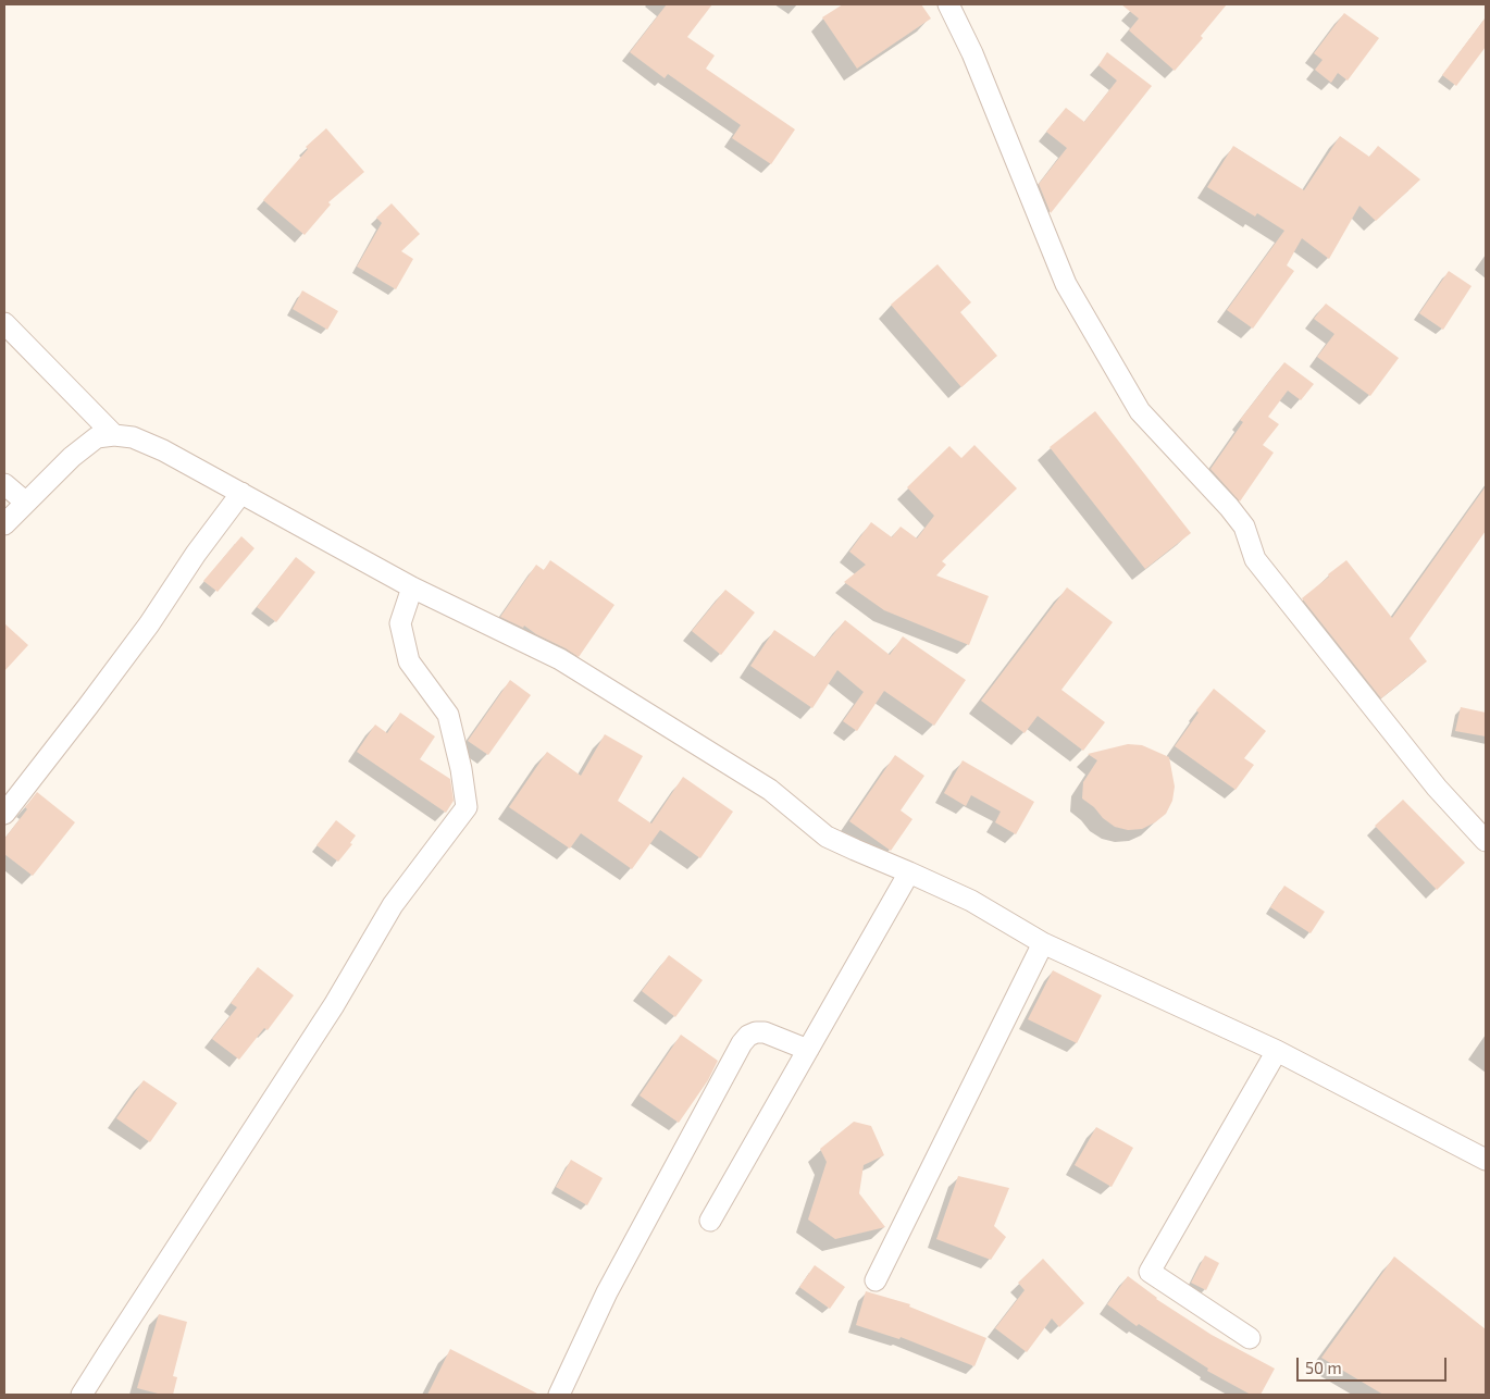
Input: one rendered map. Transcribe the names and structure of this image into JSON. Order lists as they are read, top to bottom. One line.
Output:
{"scale_bar":"50 m"}
